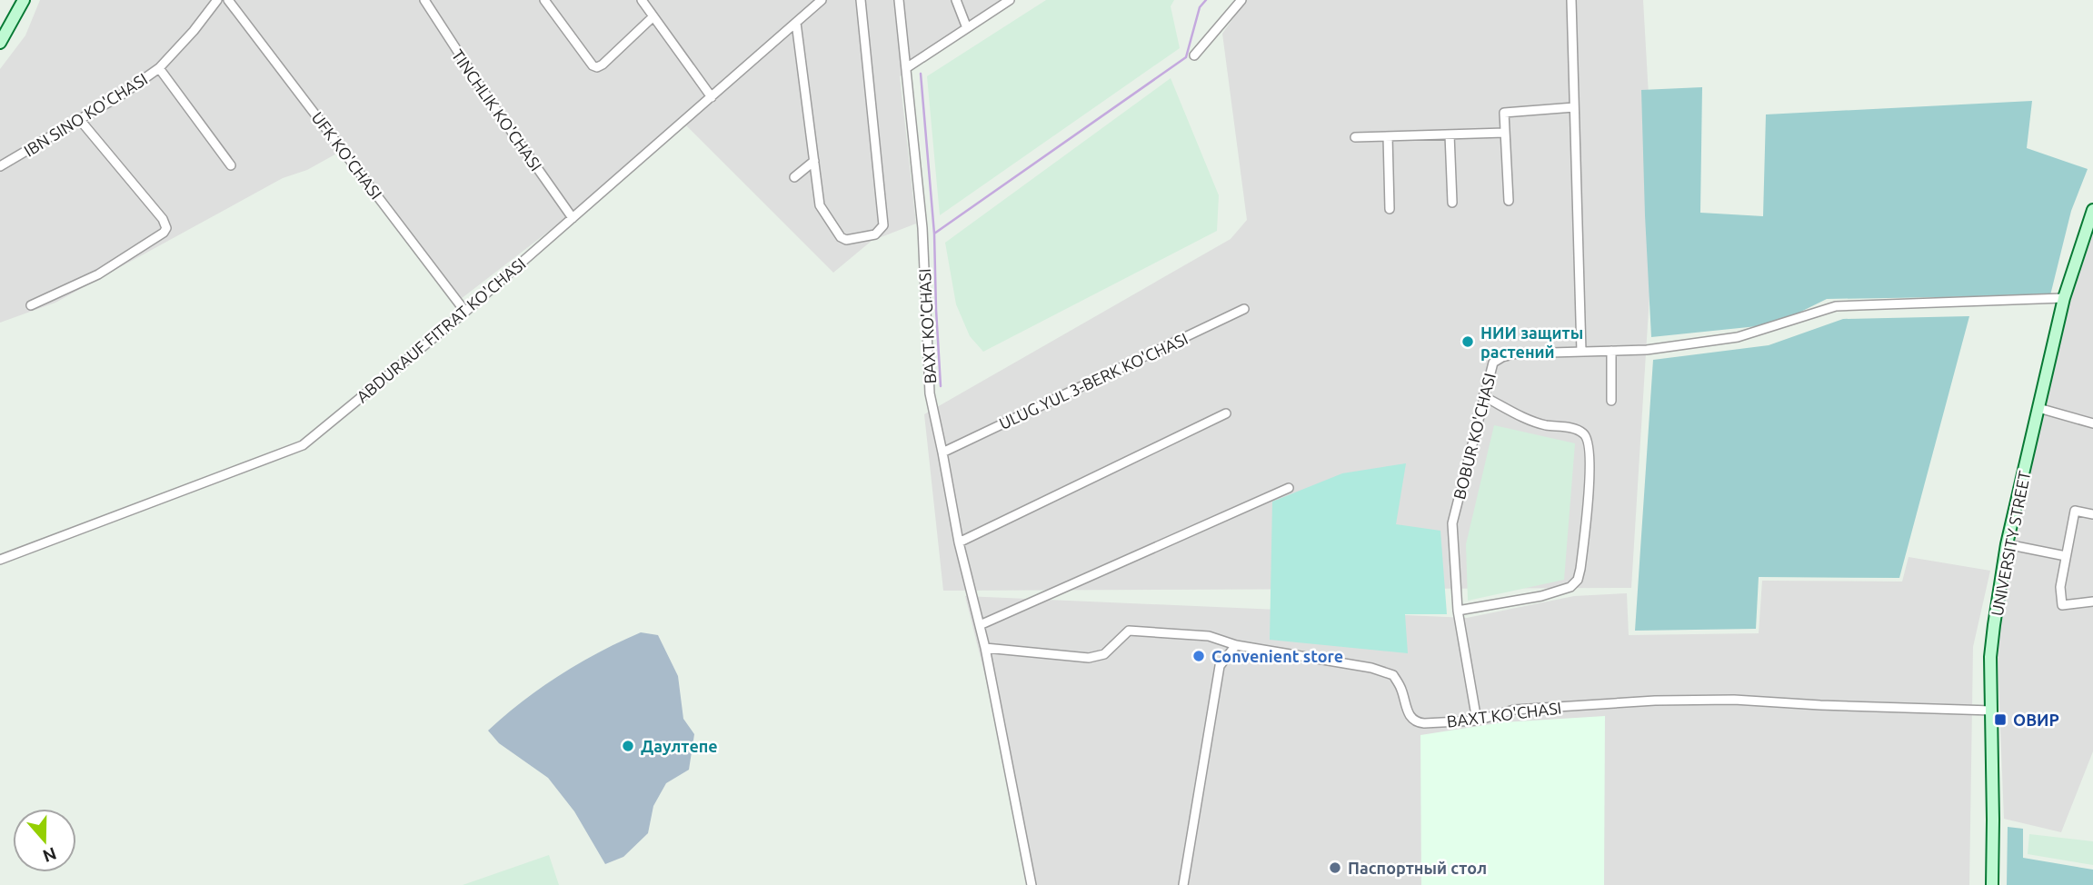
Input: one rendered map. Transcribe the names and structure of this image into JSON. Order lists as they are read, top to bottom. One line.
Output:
{"streets":{"main road":["UNIVERSITY STREET"],"street":["TINCHLIK KO'CHASI","IBN SINO KO'CHASI","UFK KO'CHASI","BAXT KO'CHASI","ABDURAUF FITRAT KO'CHASI","ULUG YUL 3-BERK KO'CHASI","BOBUR KO'CHASI"]},"crossings":[["TINCHLIK KO'CHASI","ABDURAUF FITRAT KO'CHASI"],["UFK KO'CHASI","ABDURAUF FITRAT KO'CHASI"],["BAXT KO'CHASI","ULUG YUL 3-BERK KO'CHASI"],["BAXT KO'CHASI","BOBUR KO'CHASI"],["BAXT KO'CHASI","UNIVERSITY STREET"],["BOBUR KO'CHASI","UNIVERSITY STREET"]],"places":{"other":["НИИ защиты растений","Convenient store","Даултепе","Паспортный стол"],"transit":["ОВИР"]},"north":"bottom"}
